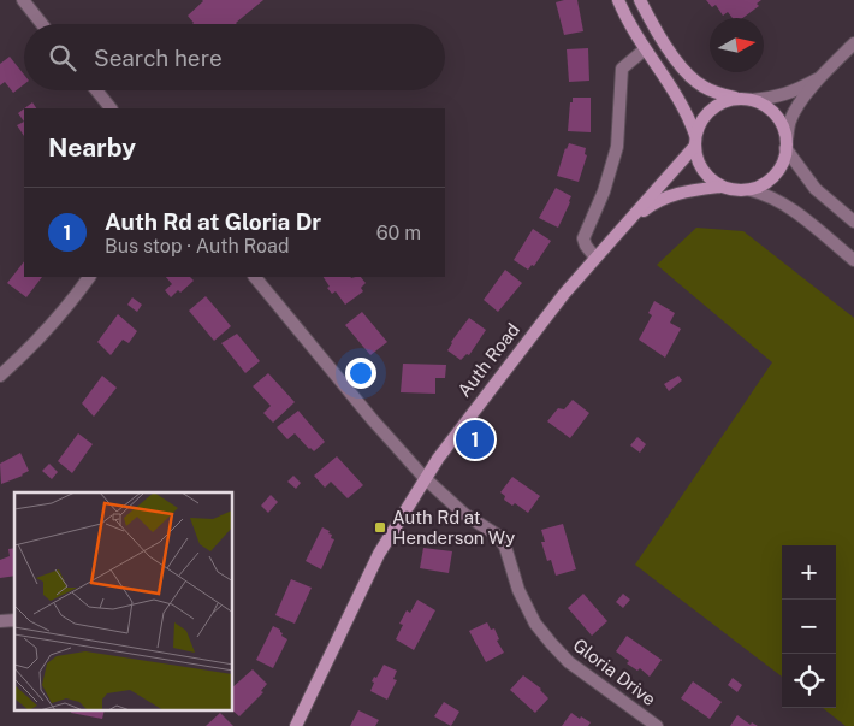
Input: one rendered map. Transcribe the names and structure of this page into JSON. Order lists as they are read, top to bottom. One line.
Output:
{"streets":{"main road":["Auth Road"],"street":["Gloria Drive"]},"crossings":[["Auth Road","Gloria Drive"]],"places":{"transit":["Auth Rd at Henderson Wy"]},"north":"right","page":{"search":"Search here","heading":"Nearby","list":[{"mark":"1","name":"Auth Rd at Gloria Dr","note":"Bus stop · Auth Road","value":"60 m"}],"pins":"1","map_buttons":["+","−"]}}
